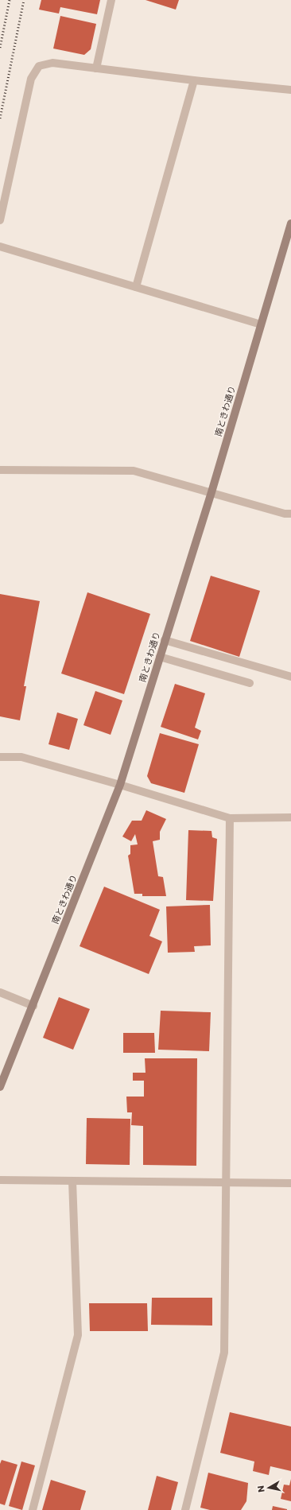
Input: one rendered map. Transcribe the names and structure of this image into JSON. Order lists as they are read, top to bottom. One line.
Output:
{"streets":{"street":["南ときわ通り"]},"north":"left"}
